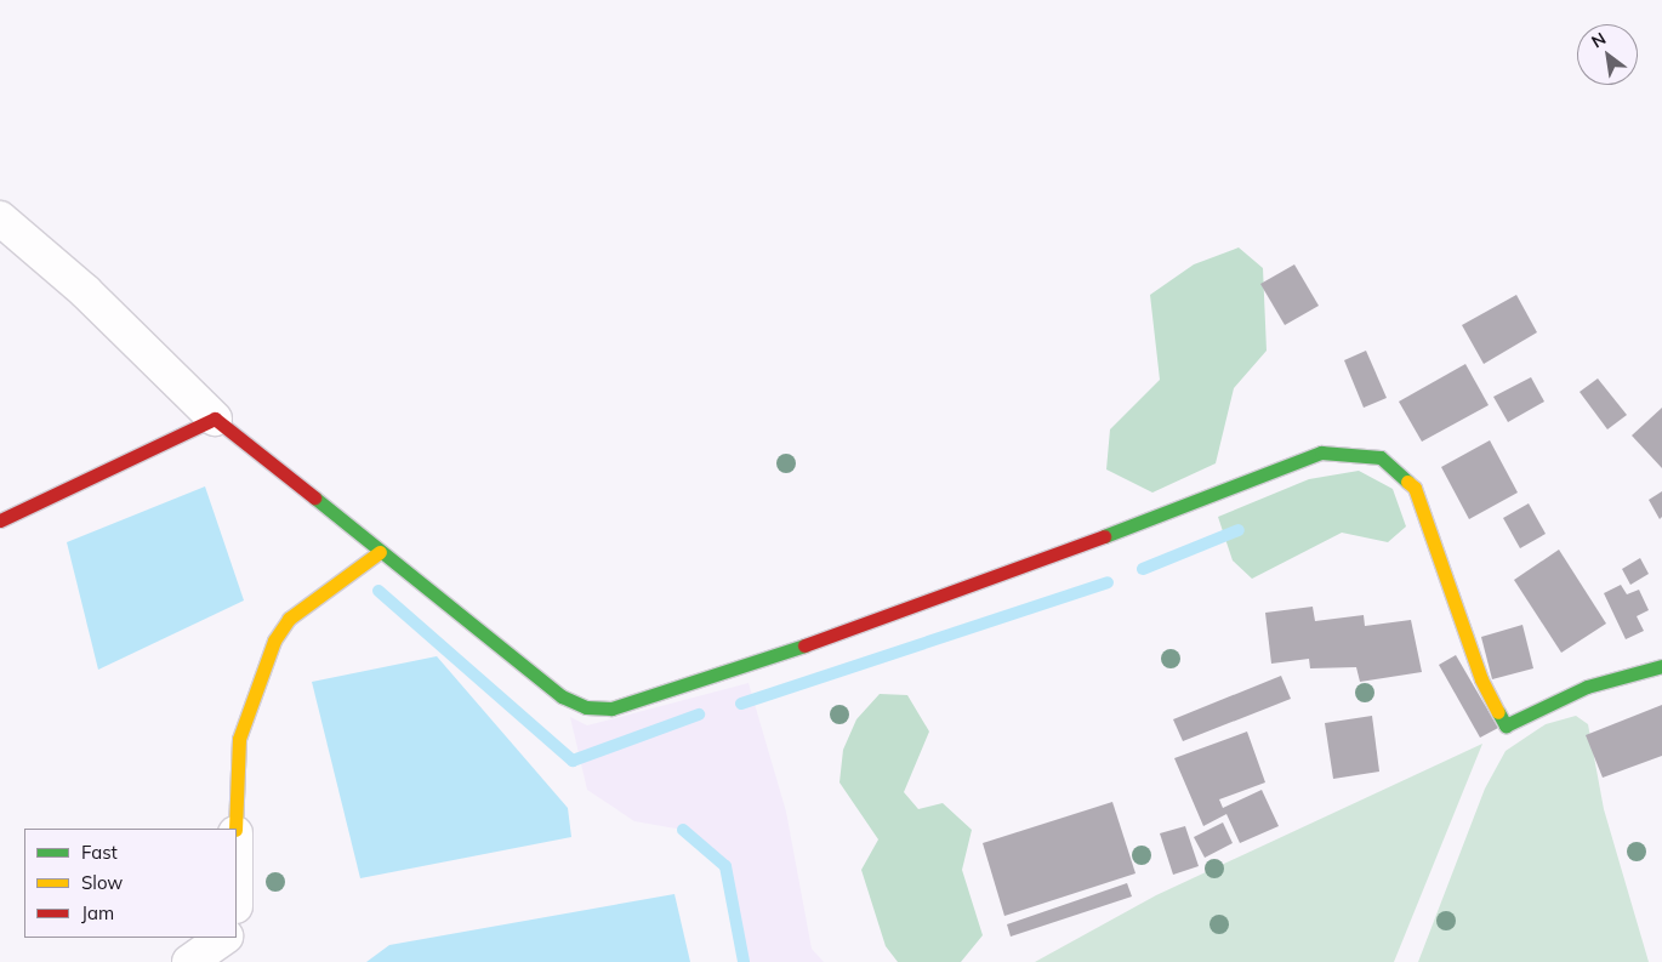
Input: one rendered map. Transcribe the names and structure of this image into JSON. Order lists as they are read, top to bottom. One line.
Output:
{"legend":["Fast","Slow","Jam"],"north":"top left"}
